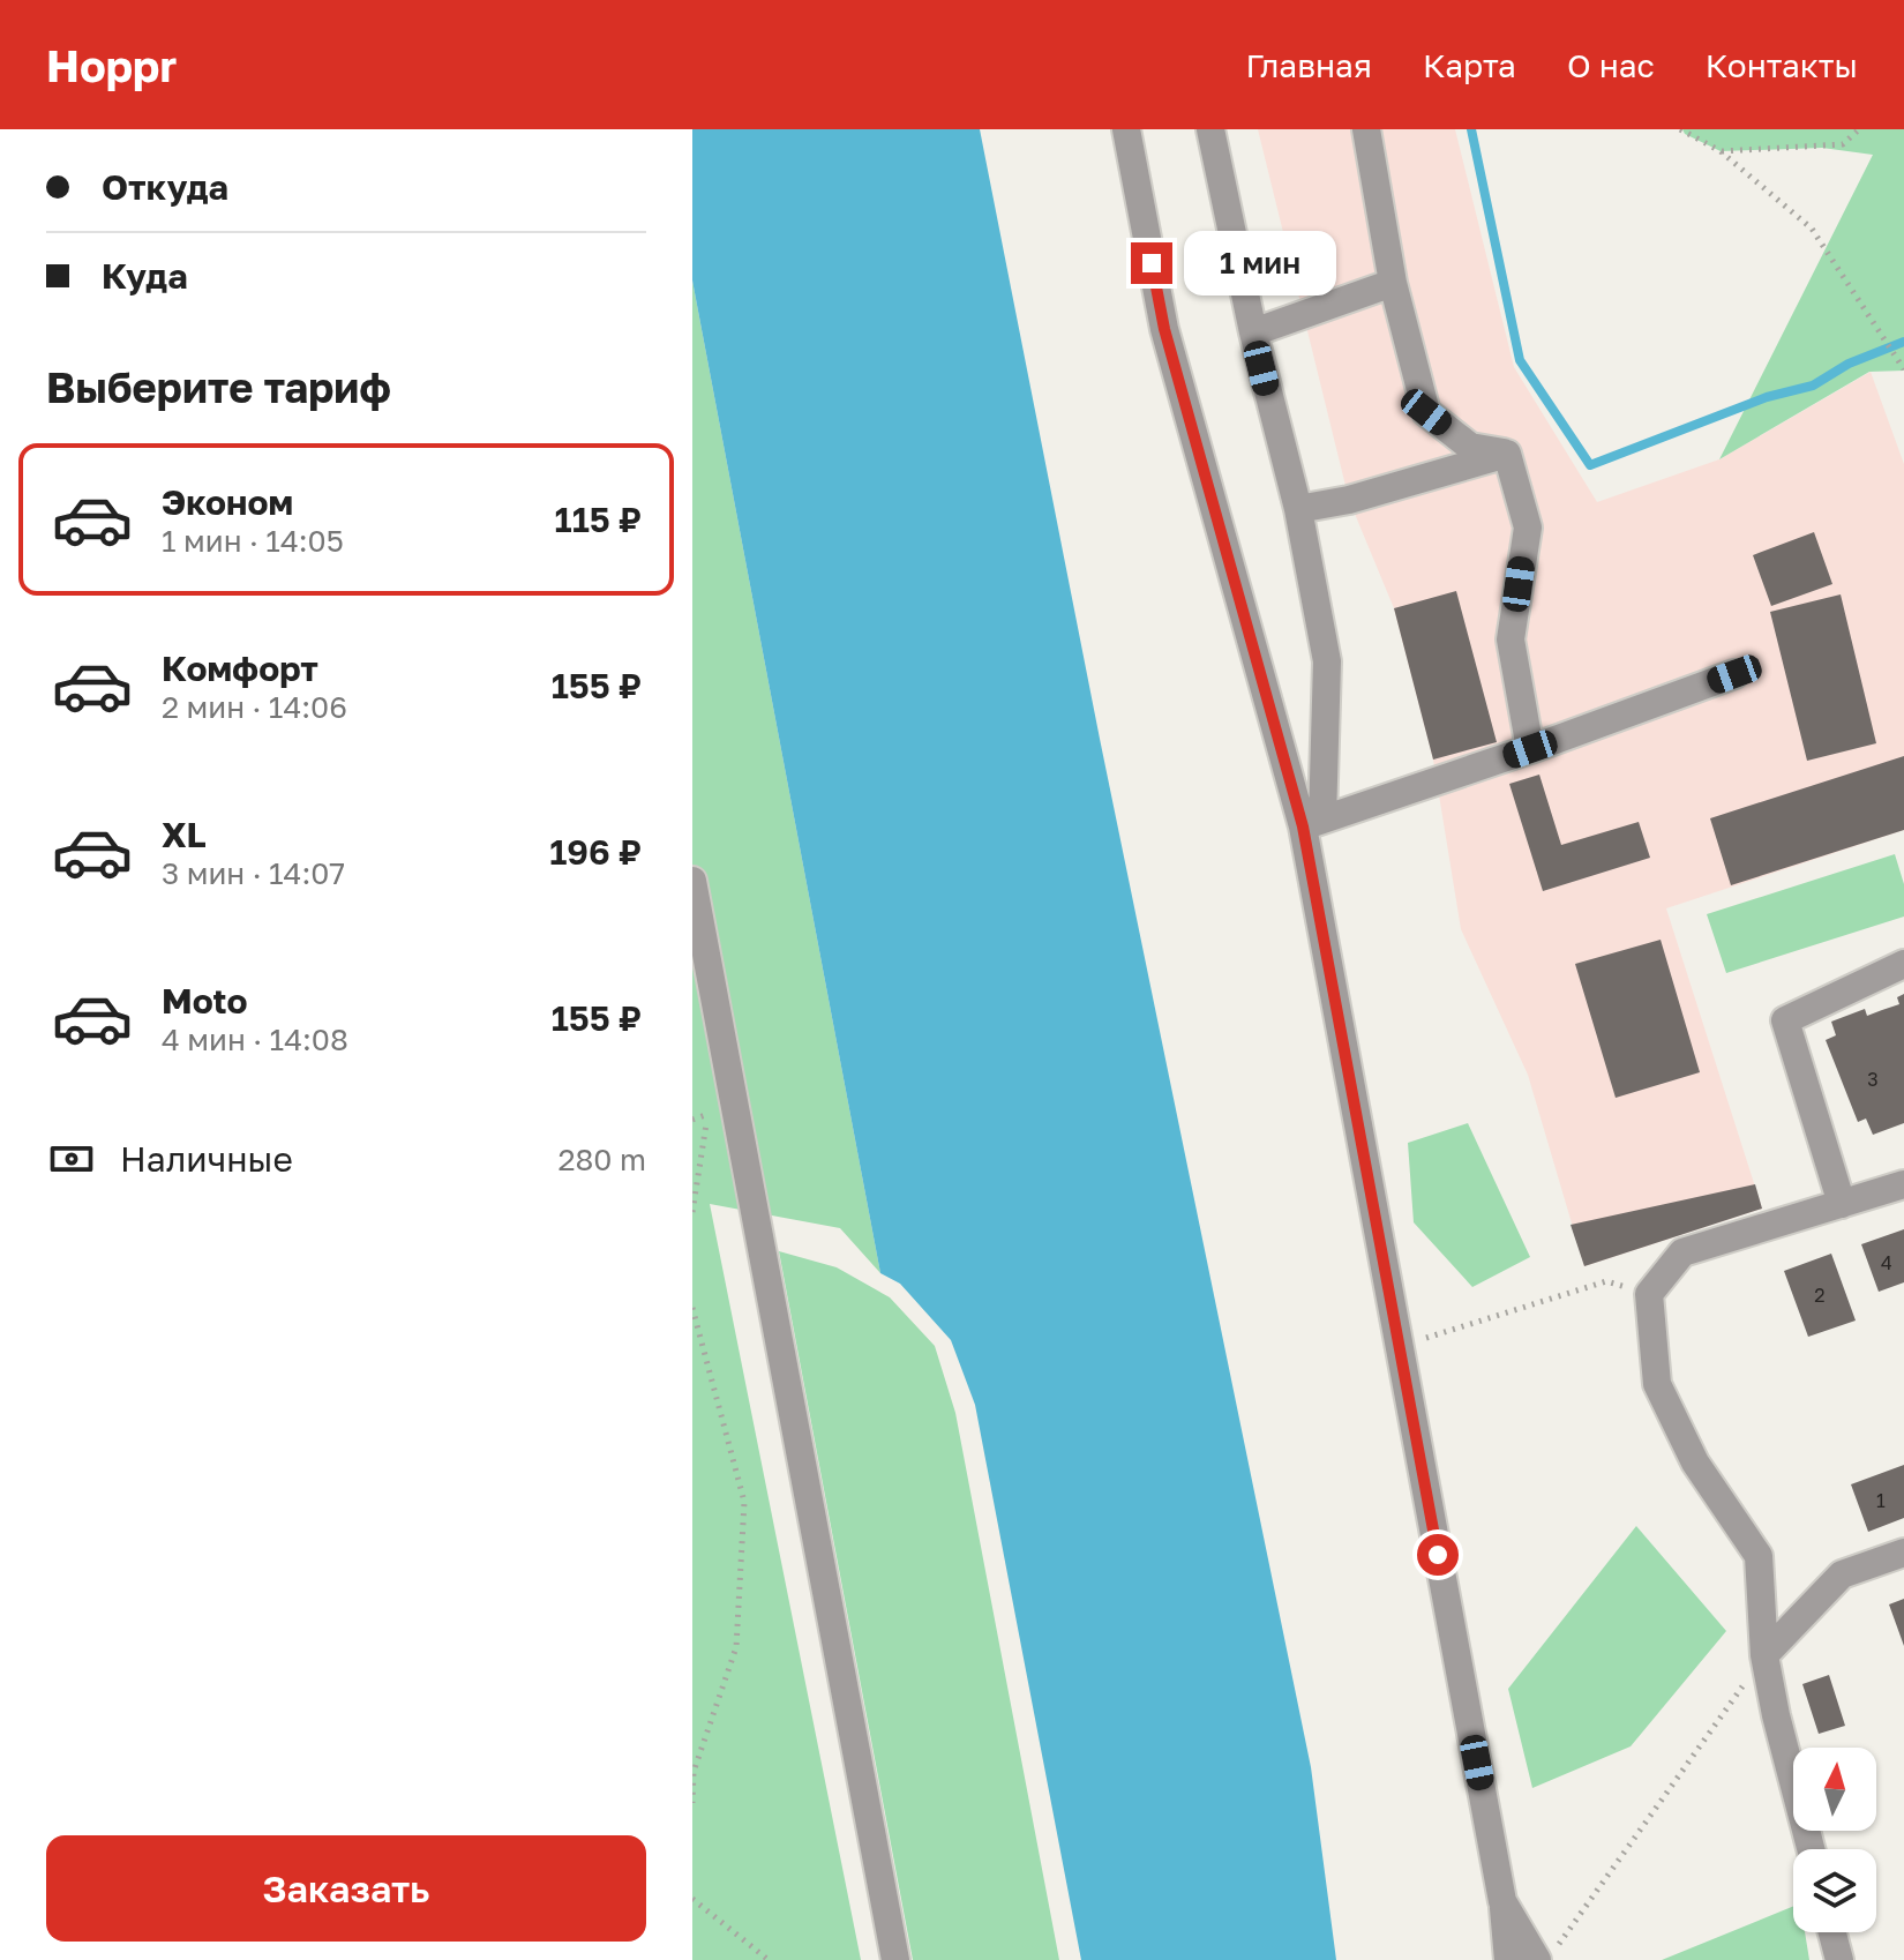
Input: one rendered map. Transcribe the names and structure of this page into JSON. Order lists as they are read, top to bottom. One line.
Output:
{"house_numbers":["3","4","2","1"],"north":"top","page":{"header":"Hoppr","nav":["Главная","Карта","О нас","Контакты"],"banner":["Откуда","Куда"],"bubble":"1 мин","heading":"Выберите тариф","list":[{"name":"Эконом","note":"1 мин · 14:05","value":"115 ₽"},{"name":"Комфорт","note":"2 мин · 14:06","value":"155 ₽"},{"name":"XL","note":"3 мин · 14:07","value":"196 ₽"},{"name":"Moto","note":"4 мин · 14:08","value":"155 ₽"}],"pay":["Наличные","280 m"],"buttons":"Заказать"}}
